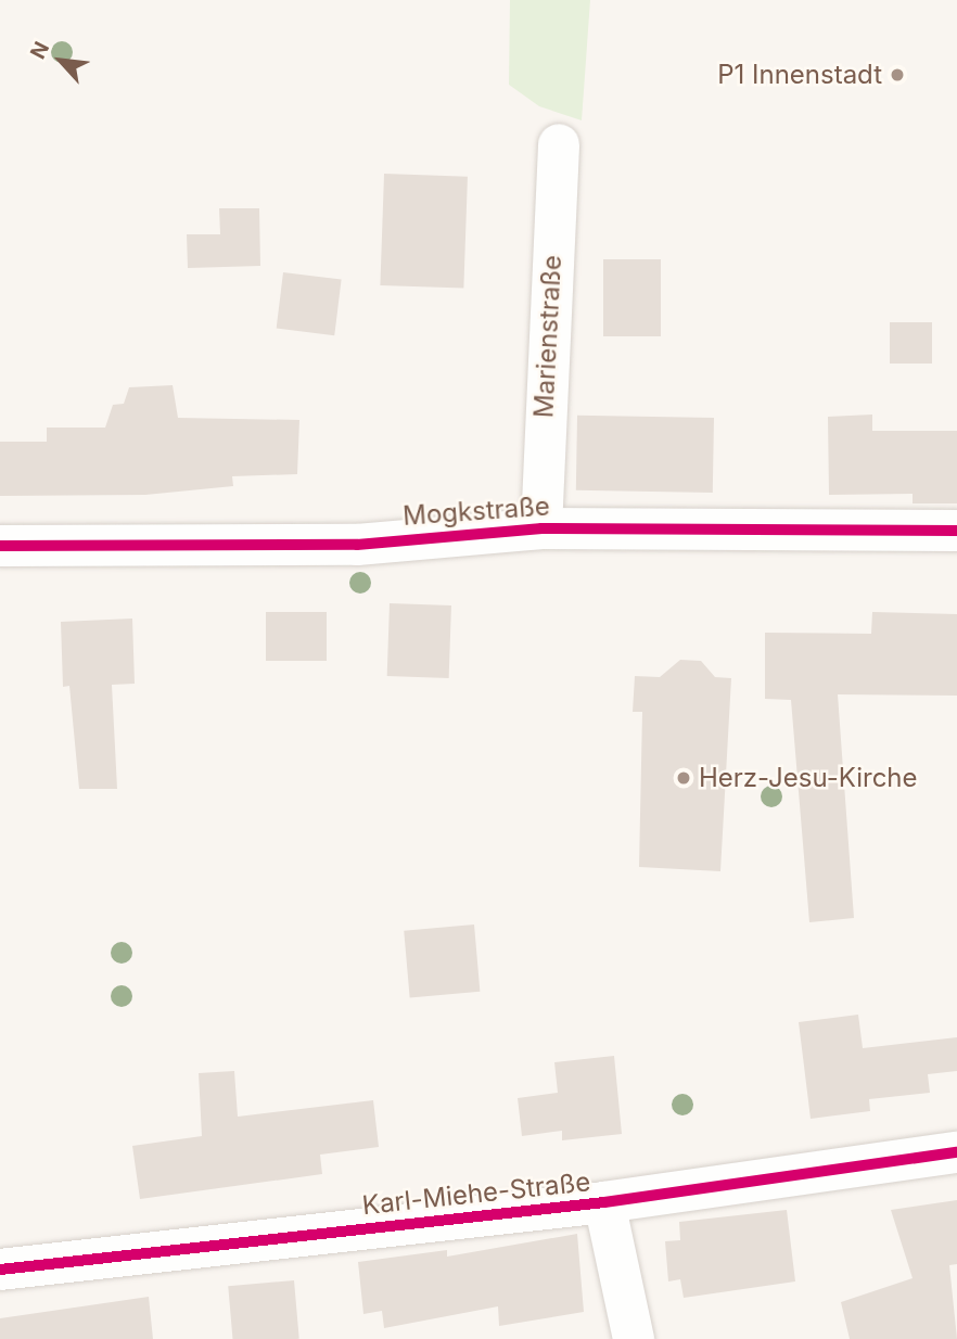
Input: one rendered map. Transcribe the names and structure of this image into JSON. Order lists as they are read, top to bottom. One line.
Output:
{"streets":{"street":["Marienstraße","Mogkstraße","Karl-Miehe-Straße"]},"crossings":[["Marienstraße","Mogkstraße"]],"places":["P1 Innenstadt","Herz-Jesu-Kirche"],"north":"top left"}
